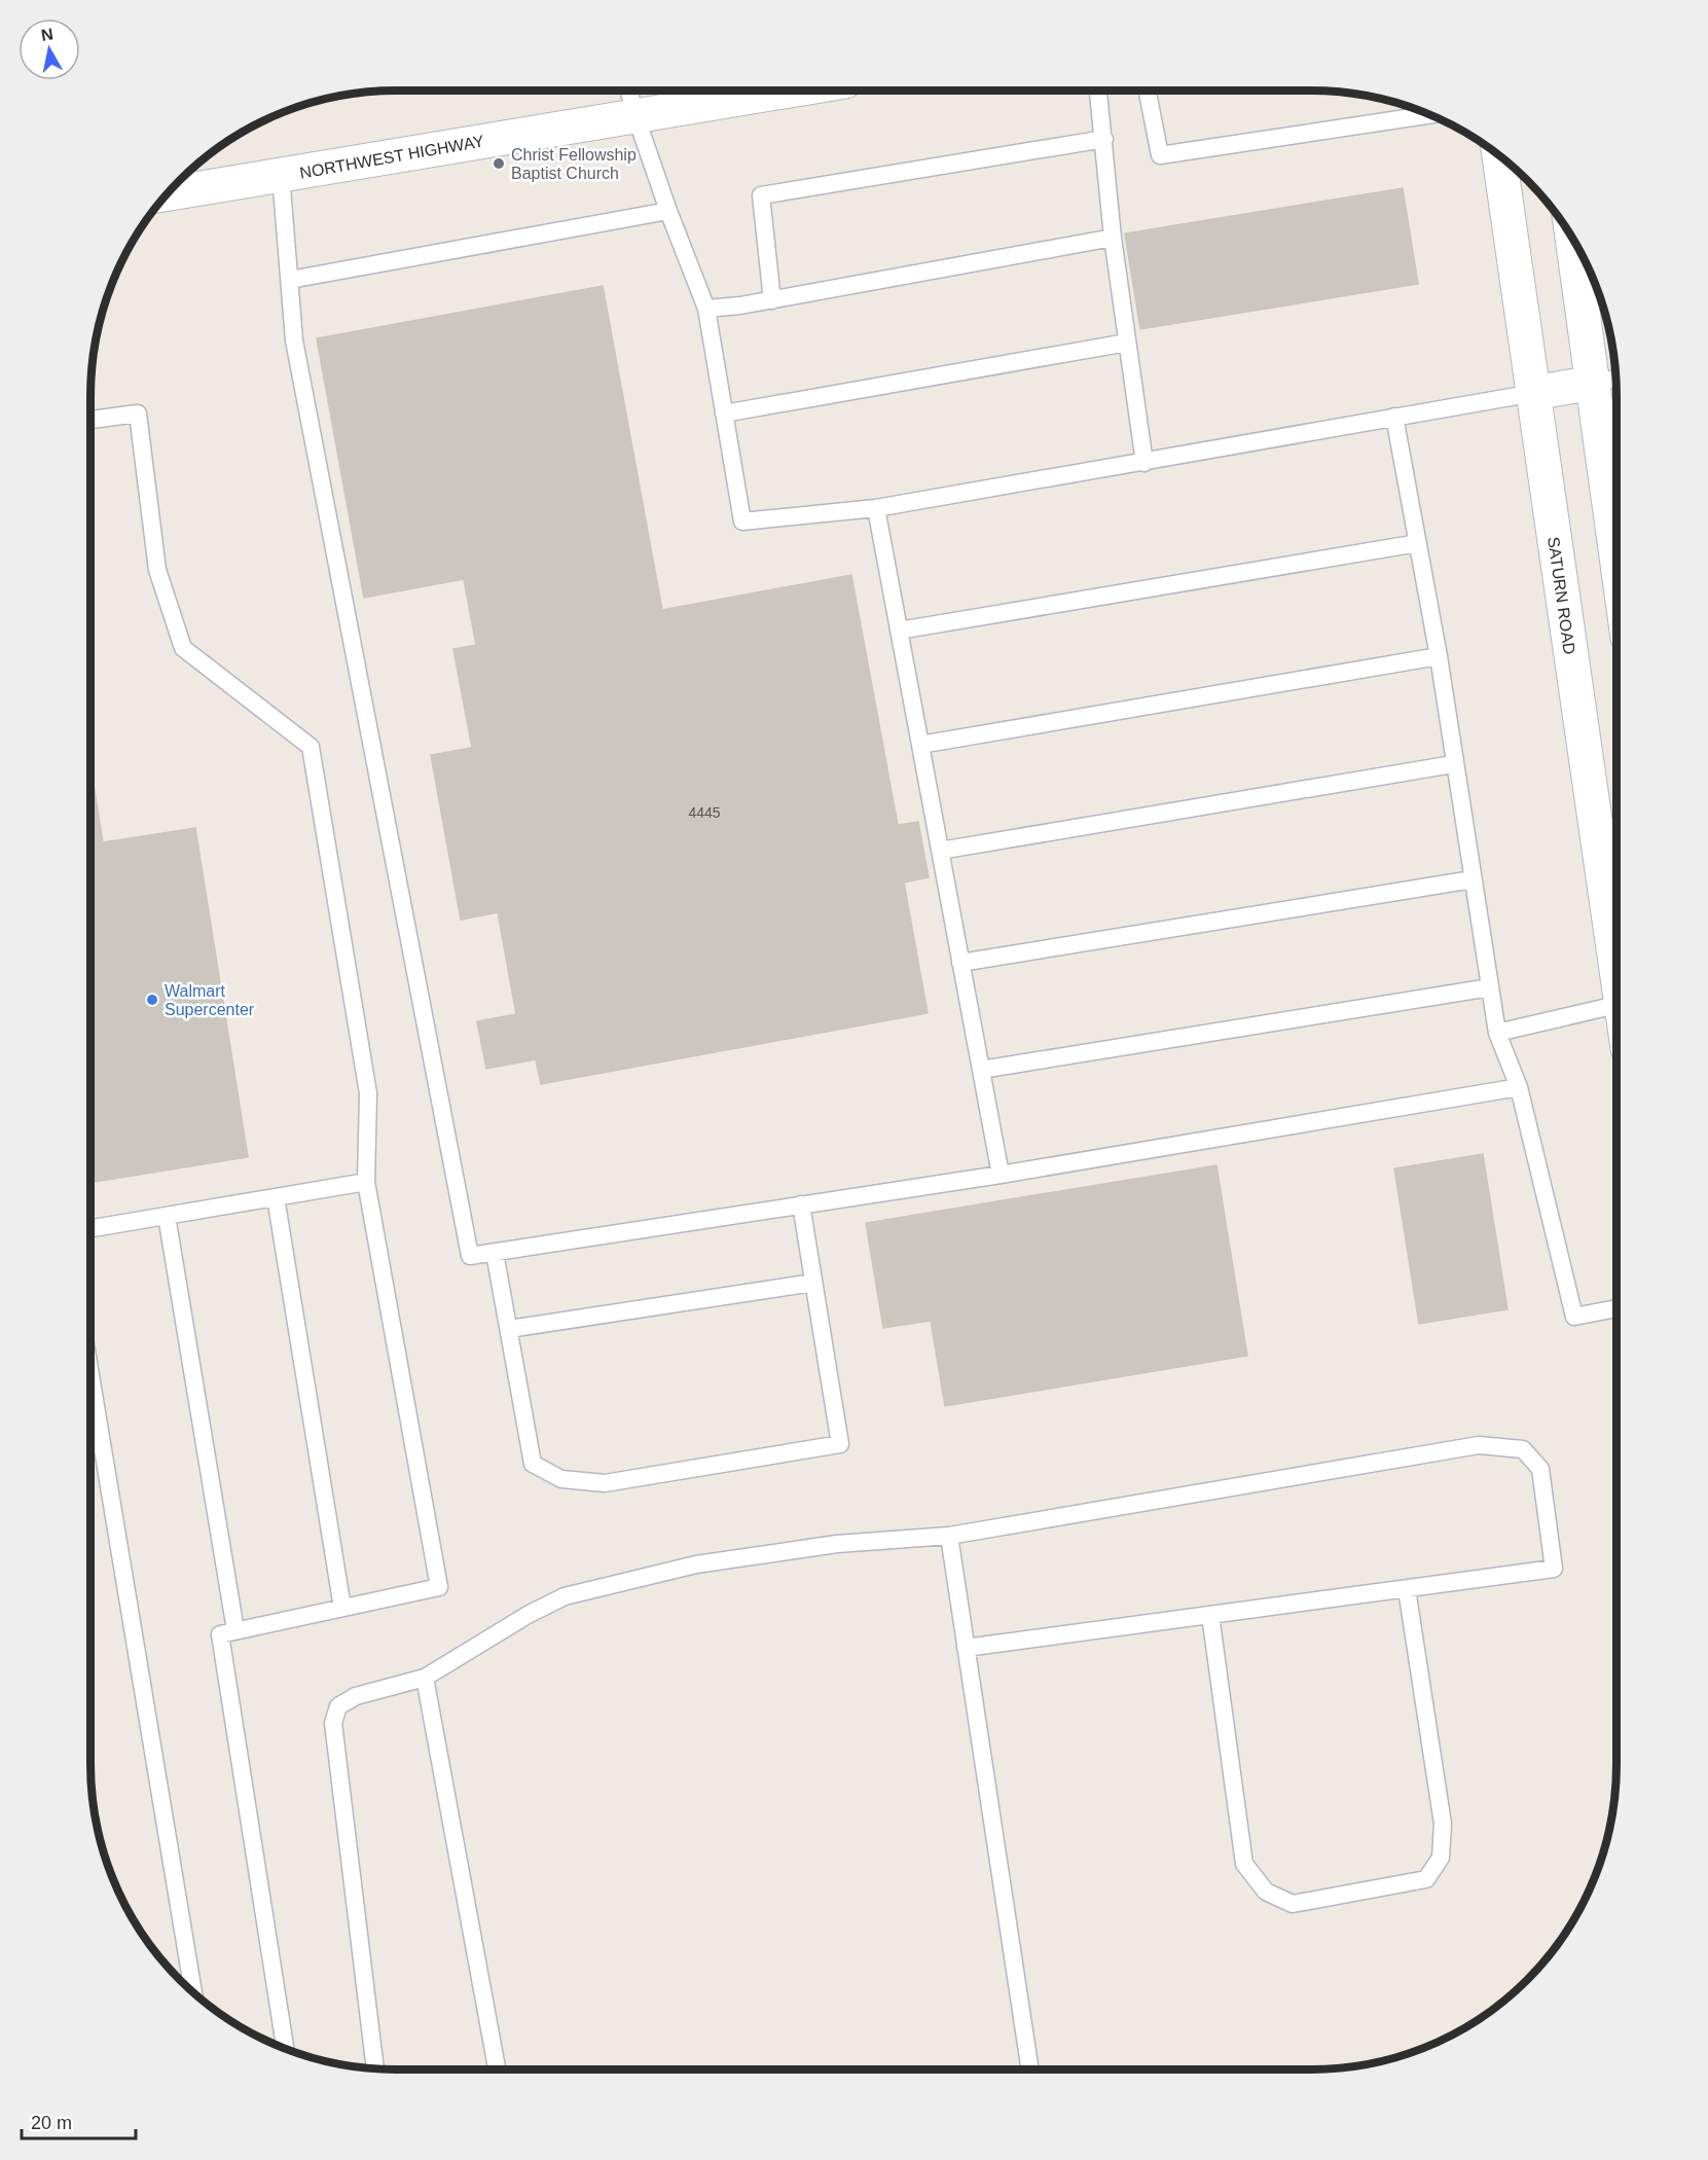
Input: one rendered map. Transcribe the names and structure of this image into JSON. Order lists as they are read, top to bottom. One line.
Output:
{"streets":{"street":["NORTHWEST HIGHWAY","SATURN ROAD"]},"places":["Christ Fellowship Baptist Church","Walmart Supercenter"],"house_numbers":["4445"],"scale_bar":"20 m","north":"top"}
